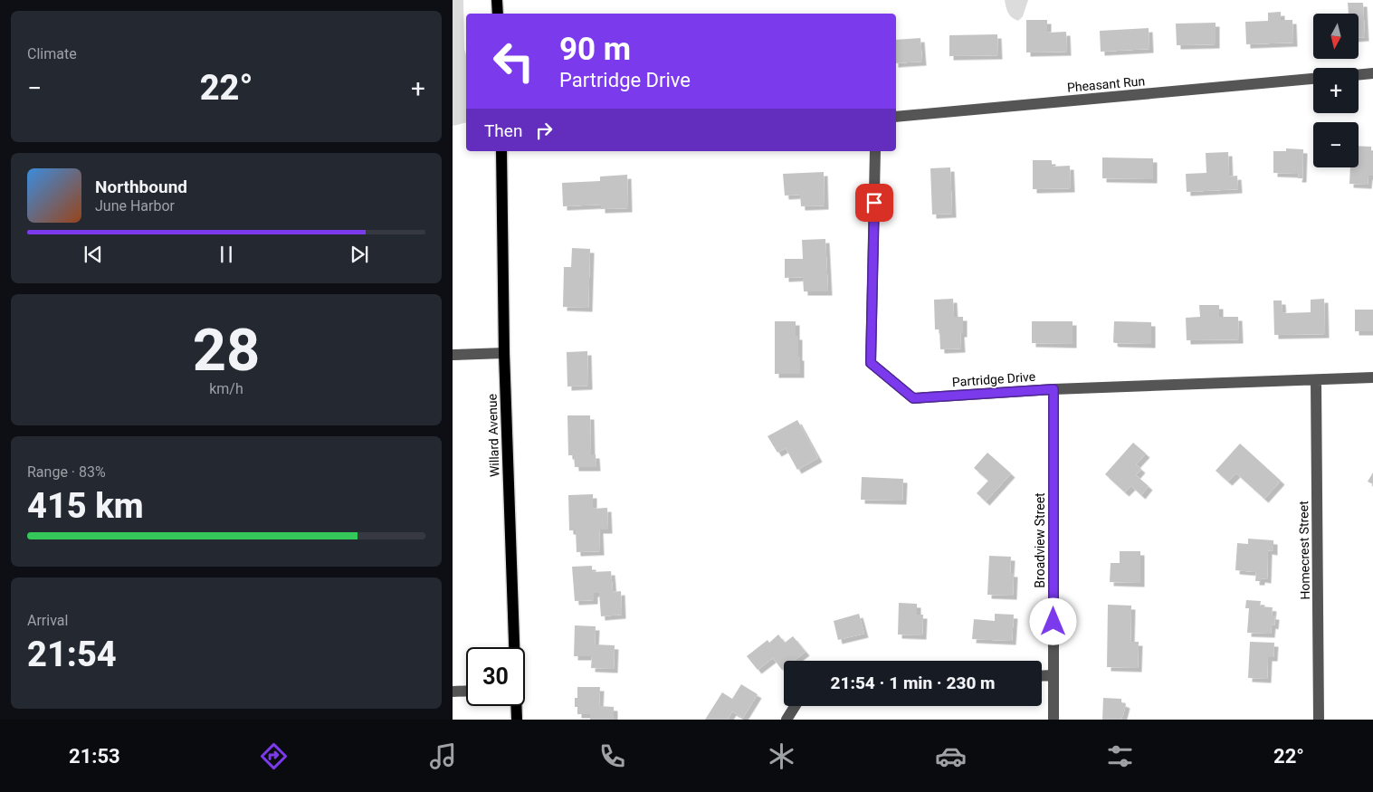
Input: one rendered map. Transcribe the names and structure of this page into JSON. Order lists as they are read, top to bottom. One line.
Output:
{"streets":{"main road":["Willard Avenue"],"street":["Pheasant Run","Partridge Drive","Broadview Street","Homecrest Street"]},"crossings":[["Partridge Drive","Broadview Street"],["Partridge Drive","Homecrest Street"]],"north":"bottom","page":{"tile":["Climate",["28","km/h"],["Range · 83%","415 km"],["Arrival","21:54"]],"map_buttons":["+","−"],"turn":["90 m","Partridge Drive"],"heat":["−","22°","+"],"then":"Then","song":["Northbound","June Harbor"],"limit":"30","trip":"21:54 · 1 min · 230 m","tabs":["21:53","22°"]}}
